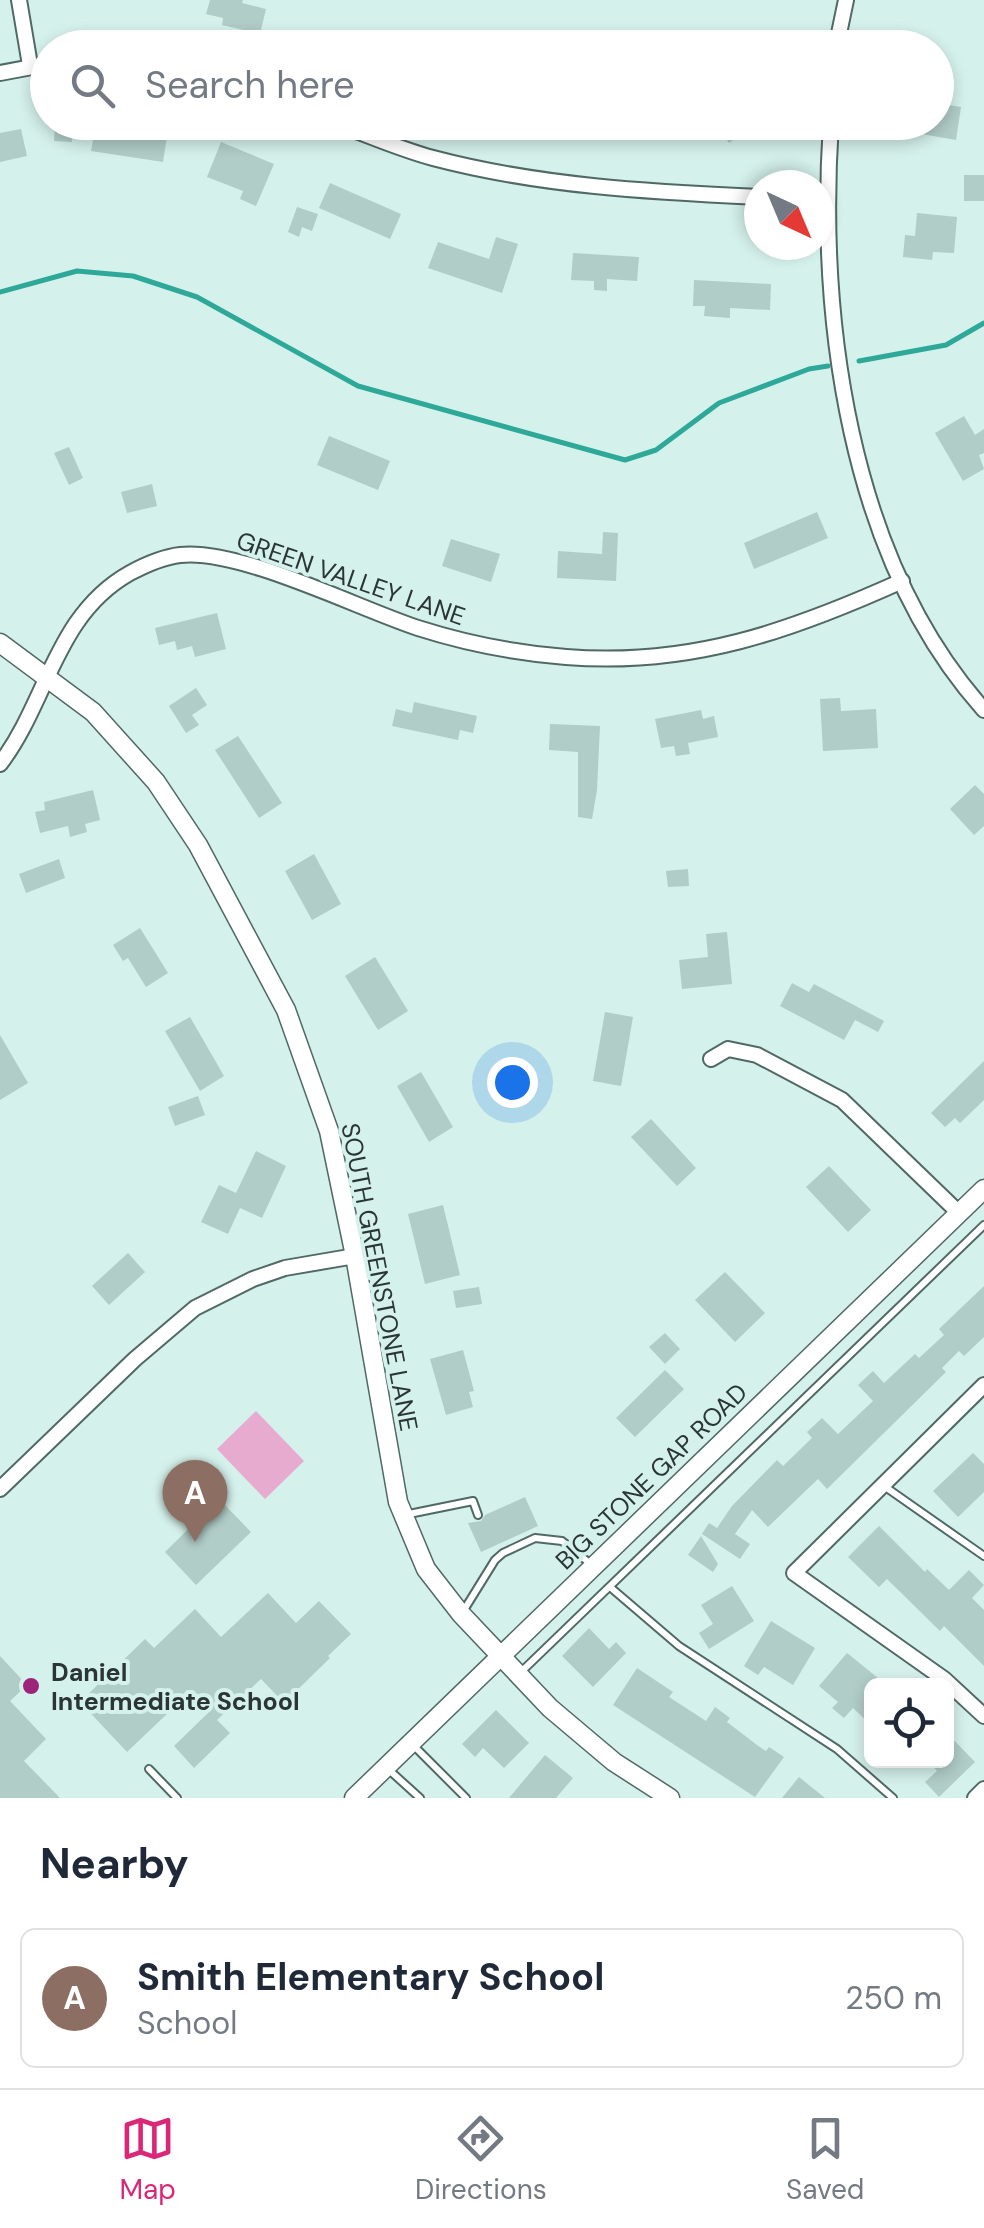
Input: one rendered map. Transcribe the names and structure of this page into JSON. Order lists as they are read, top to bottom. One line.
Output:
{"streets":{"street":["GREEN VALLEY LANE","SOUTH GREENSTONE LANE","BIG STONE GAP ROAD"]},"crossings":[["GREEN VALLEY LANE","SOUTH GREENSTONE LANE"],["SOUTH GREENSTONE LANE","BIG STONE GAP ROAD"]],"places":["Daniel Intermediate School"],"north":"bottom right","page":{"search":"Search here","pins":"A","heading":"Nearby","list":[{"mark":"A","name":"Smith Elementary School","note":"School","value":"250 m"}],"nav":["Map","Directions","Saved"]}}
